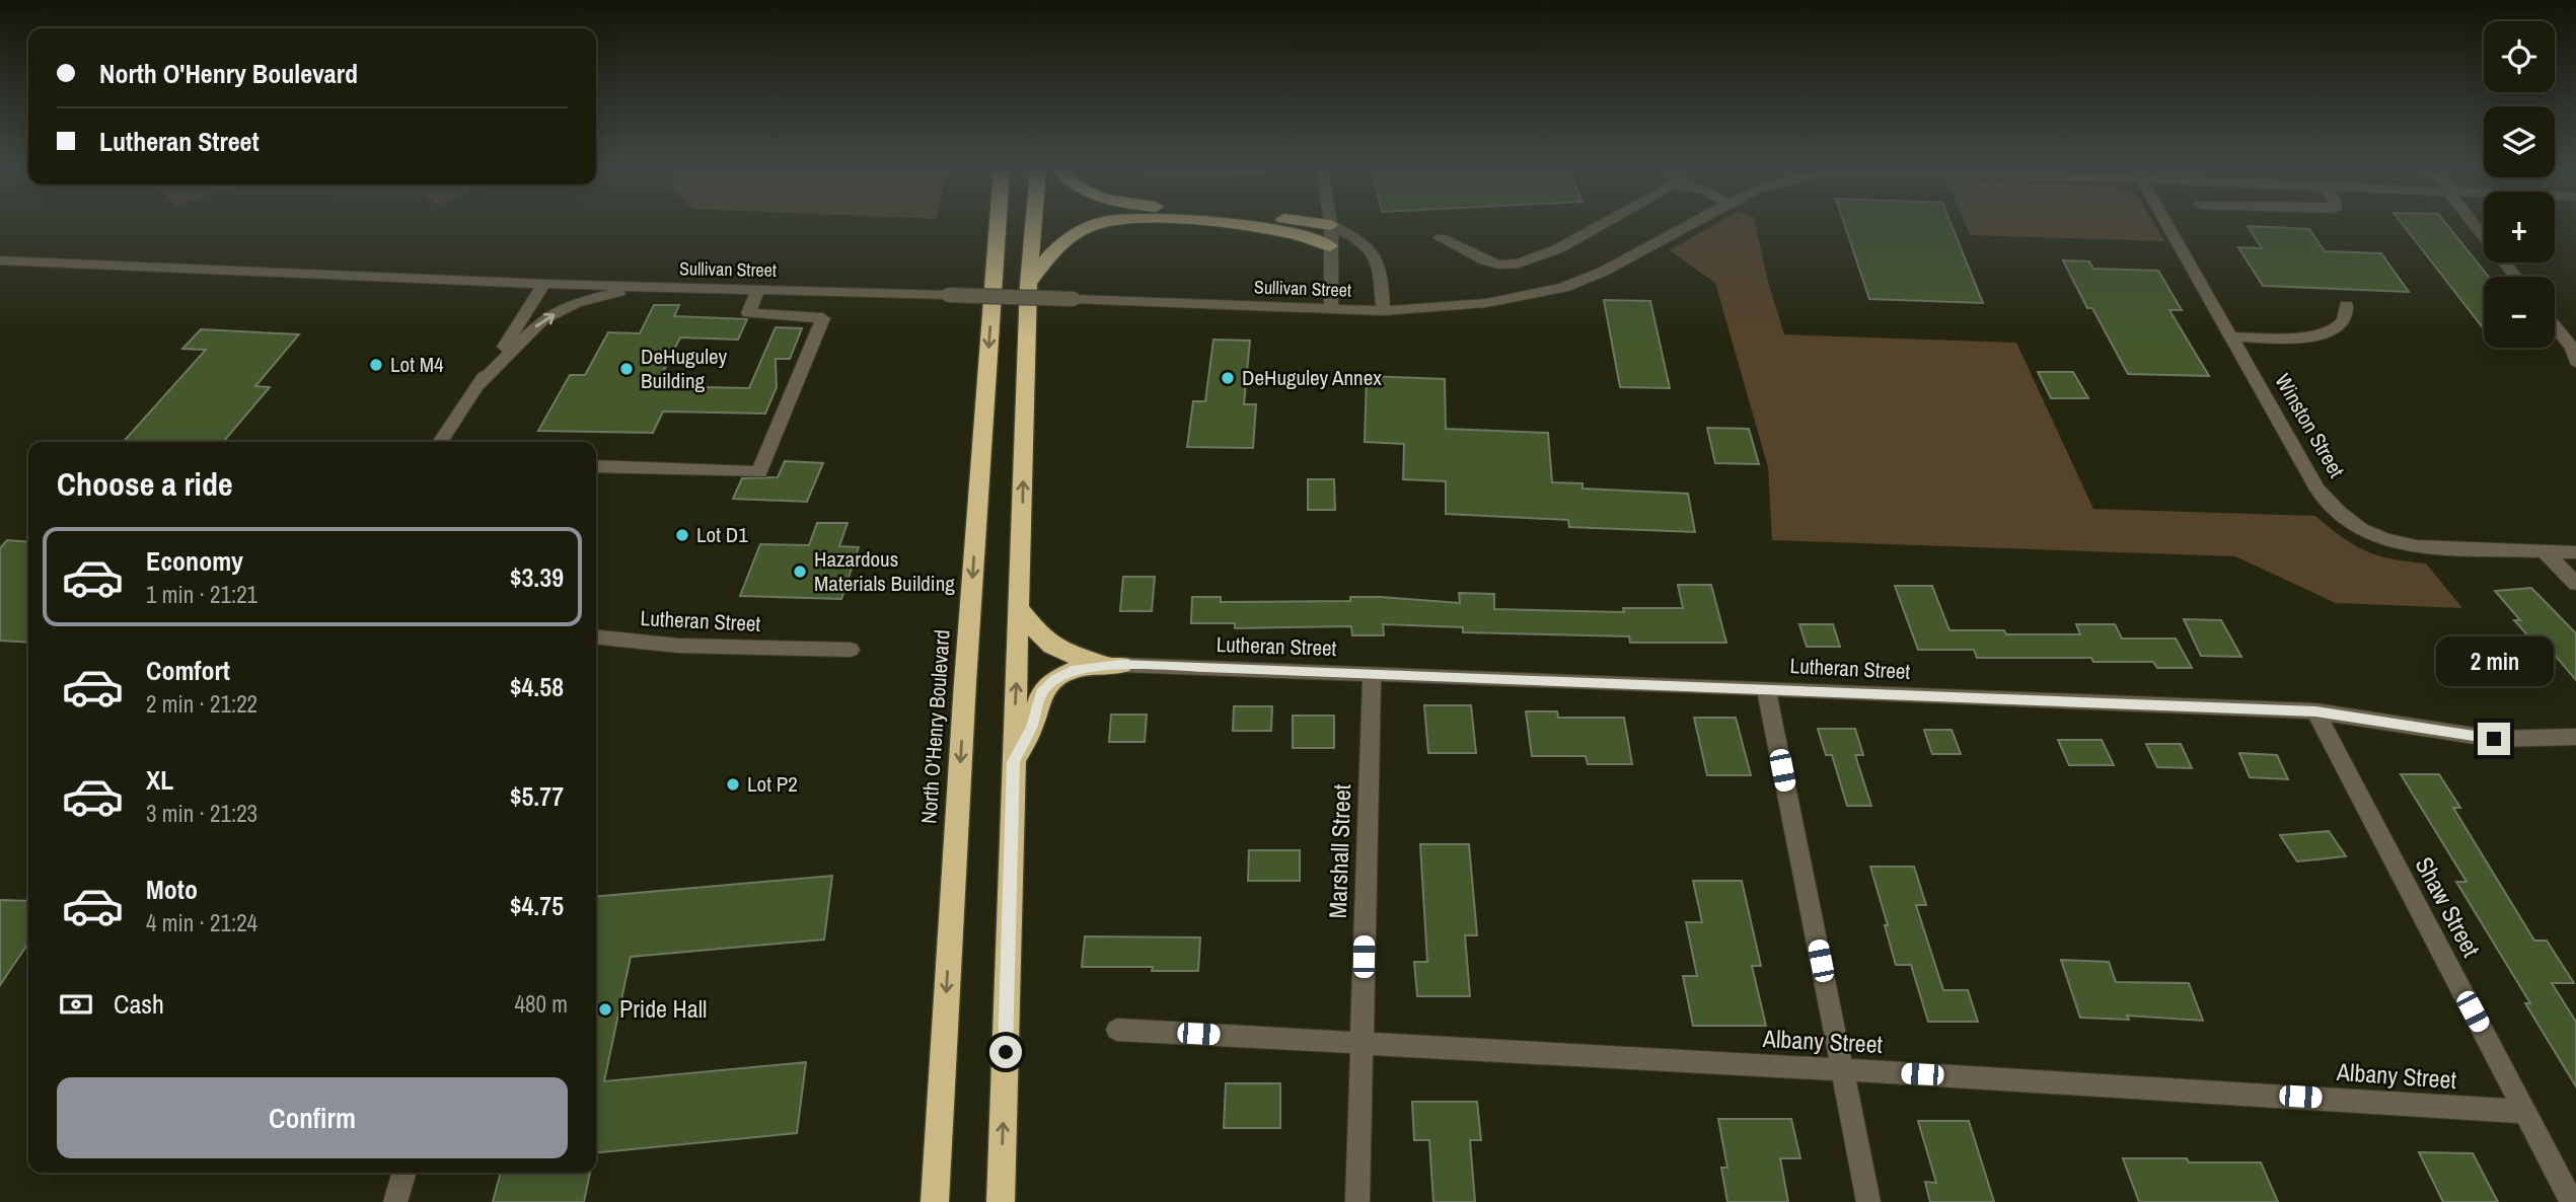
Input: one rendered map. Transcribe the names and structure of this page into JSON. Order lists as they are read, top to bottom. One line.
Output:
{"streets":{"highway":["North O'Henry Boulevard"],"street":["Sullivan Street","Winston Street","Lutheran Street","Marshall Street","Shaw Street","Albany Street"]},"crossings":[["Lutheran Street","Marshall Street"],["Lutheran Street","Shaw Street"],["Marshall Street","Albany Street"],["Shaw Street","Albany Street"]],"places":["Lot M4","DeHuguley Building","DeHuguley Annex","Lot D1","Hazardous Materials Building","Lot P2","Pride Hall"],"page":{"map_buttons":["+","−"],"banner":["North O'Henry Boulevard","Lutheran Street"],"heading":"Choose a ride","list":[{"name":"Economy","note":"1 min · 21:21","value":"$3.39"},{"name":"Comfort","note":"2 min · 21:22","value":"$4.58"},{"name":"XL","note":"3 min · 21:23","value":"$5.77"},{"name":"Moto","note":"4 min · 21:24","value":"$4.75"}],"bubble":"2 min","pay":["Cash","480 m"],"buttons":"Confirm"}}
